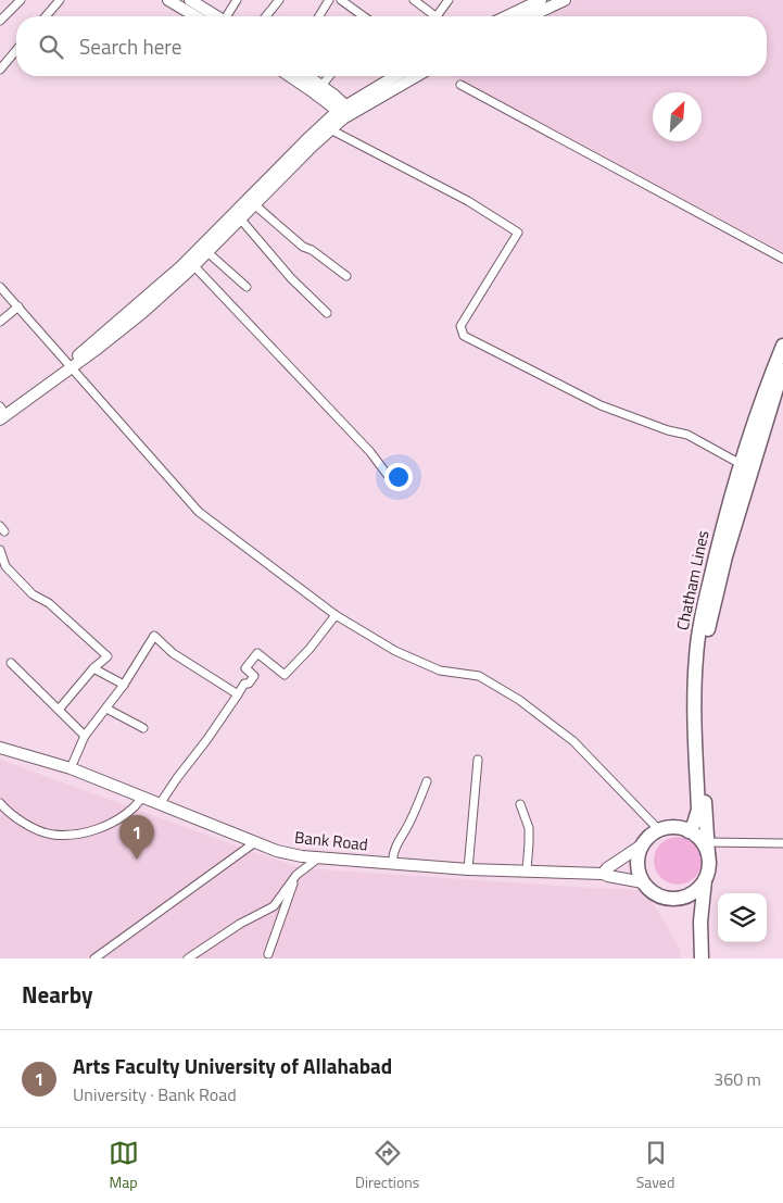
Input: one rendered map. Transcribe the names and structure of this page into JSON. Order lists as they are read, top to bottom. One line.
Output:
{"streets":{"highway":["Chatham Lines"],"main road":["Bank Road"]},"crossings":[["Chatham Lines","Bank Road"]],"north":"top right","page":{"search":"Search here","pins":"1","heading":"Nearby","list":[{"mark":"1","name":"Arts Faculty University of Allahabad","note":"University · Bank Road","value":"360 m"}],"nav":["Map","Directions","Saved"]}}
